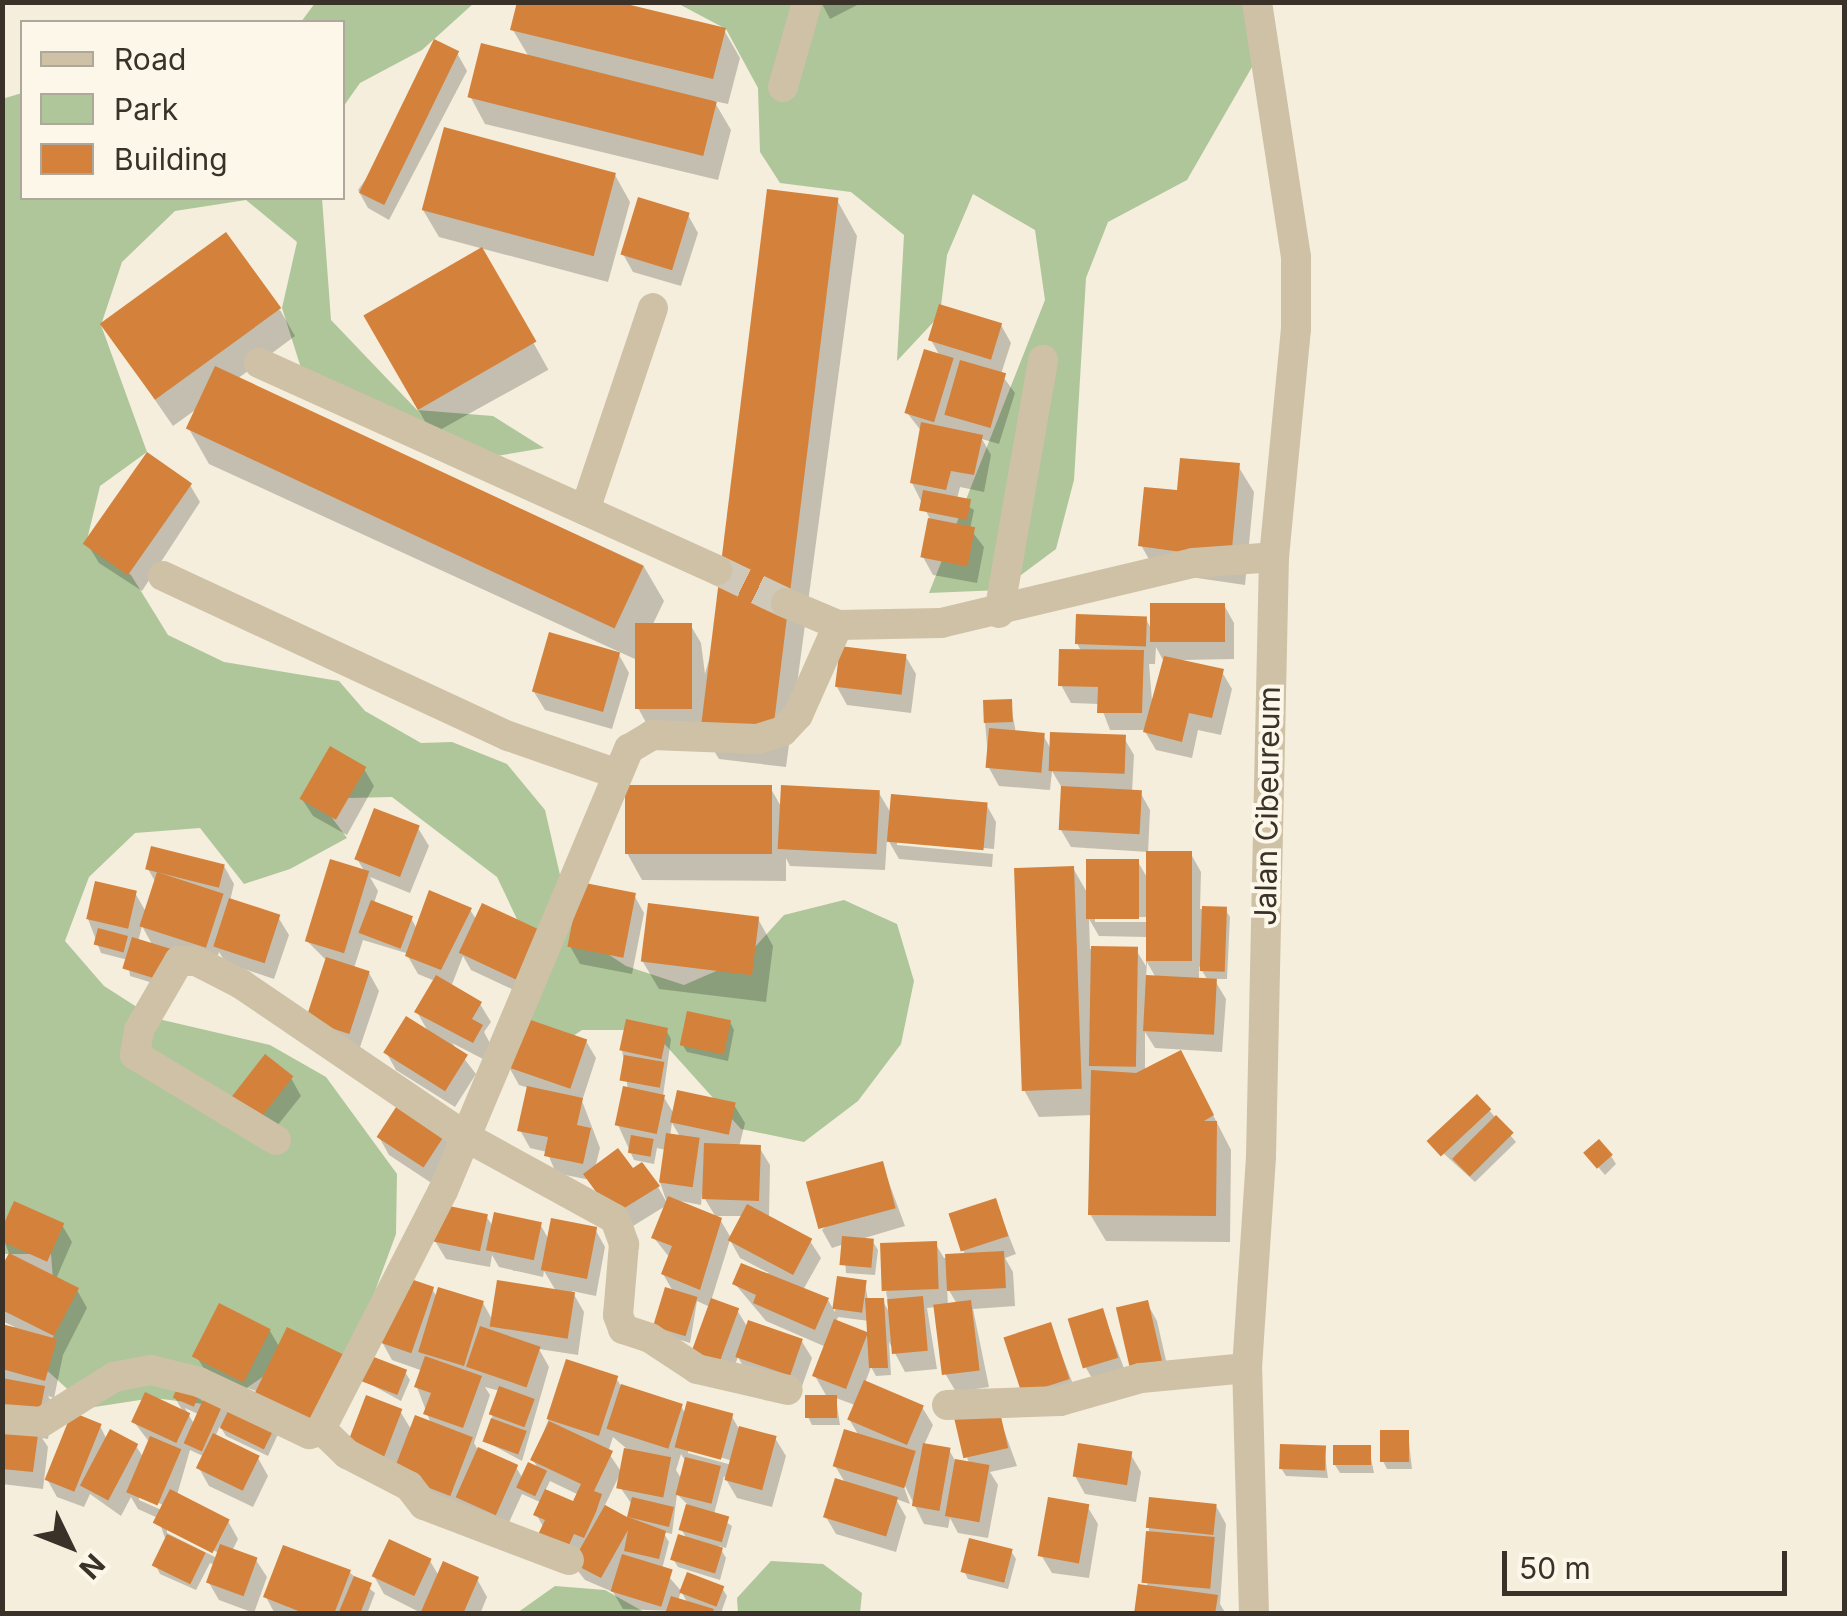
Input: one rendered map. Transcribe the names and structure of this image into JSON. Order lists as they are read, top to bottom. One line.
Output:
{"streets":{"street":["Jalan Cibeureum"]},"legend":["Road","Park","Building"],"scale_bar":"50 m","north":"bottom right"}
